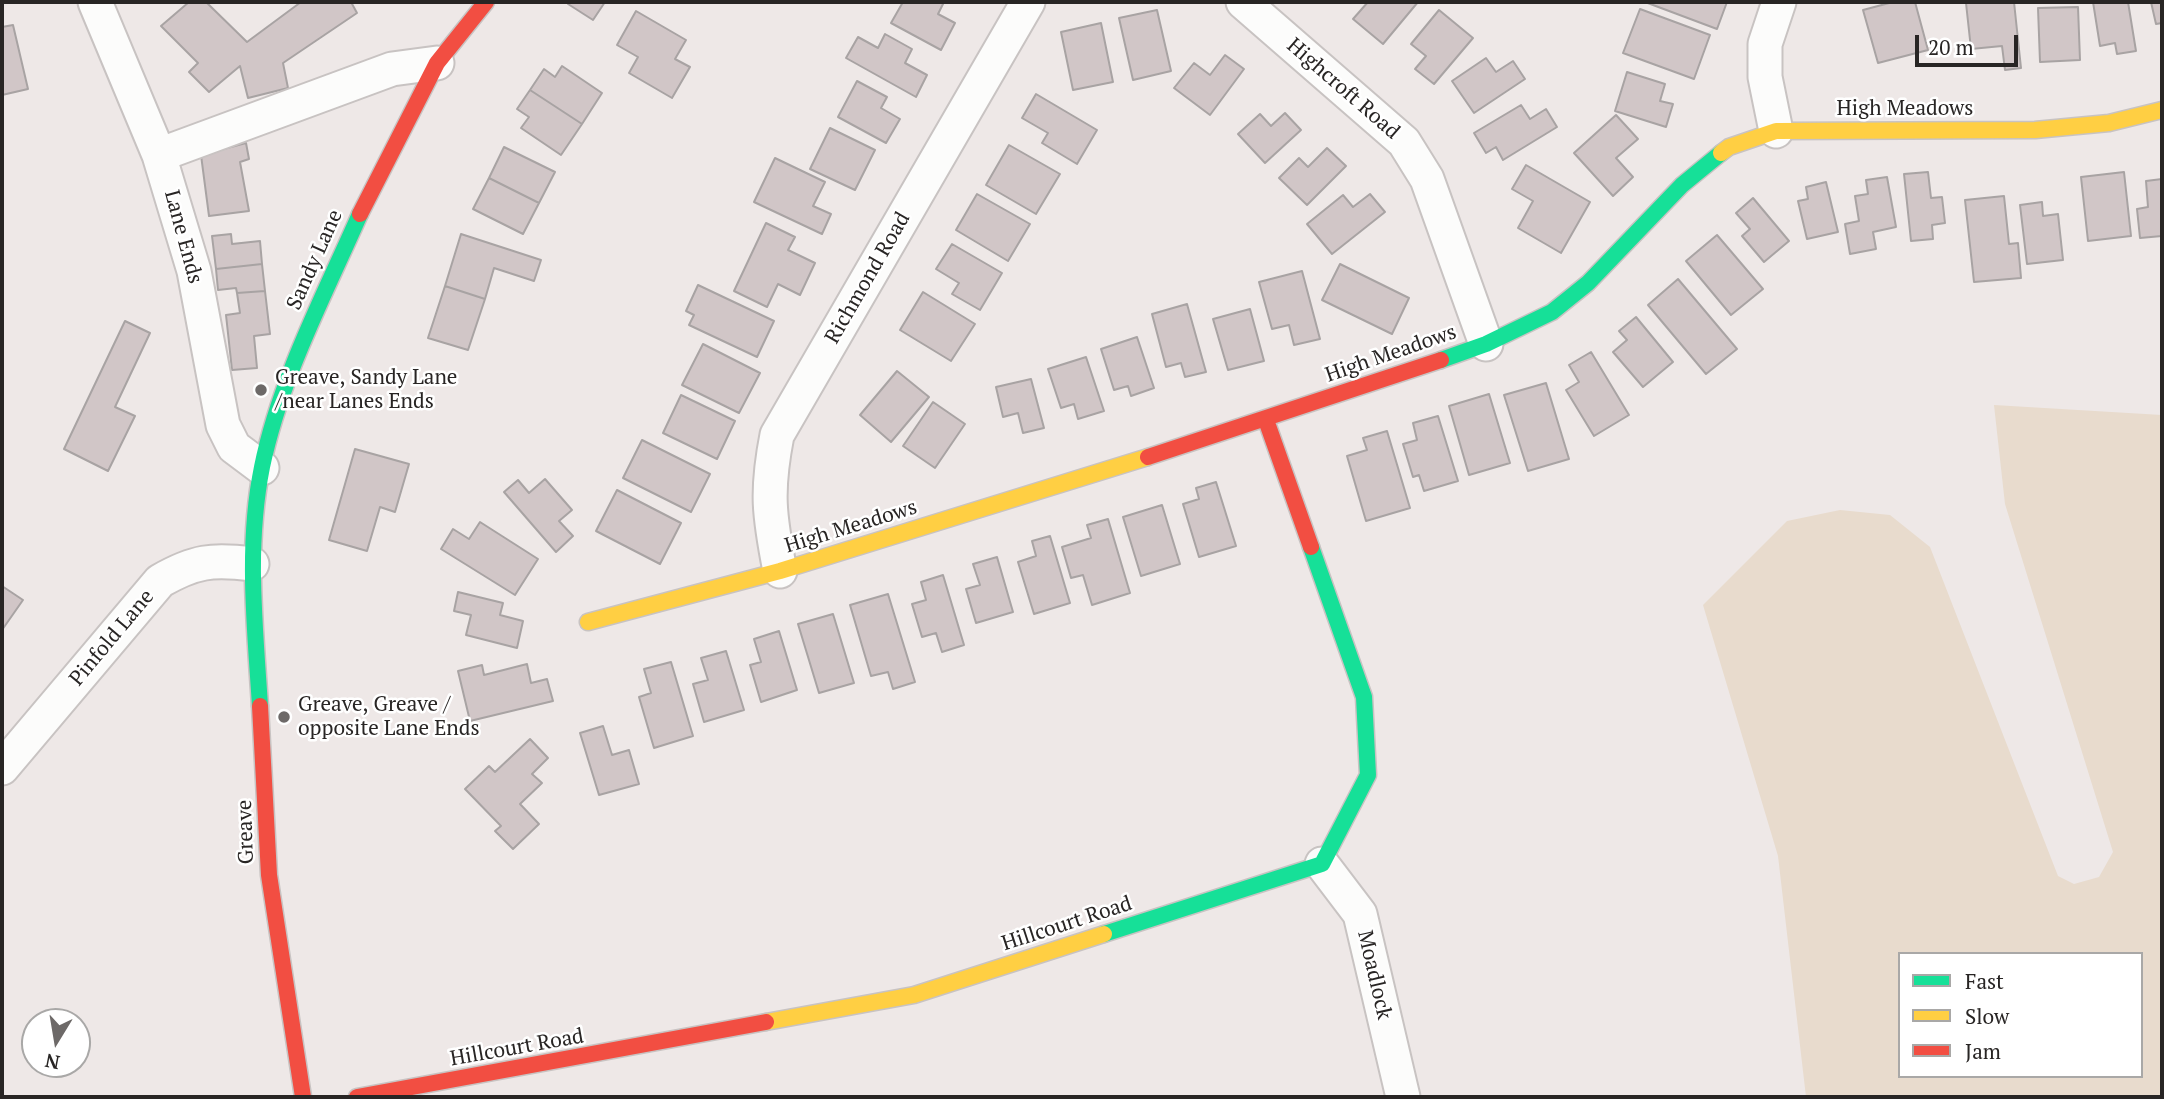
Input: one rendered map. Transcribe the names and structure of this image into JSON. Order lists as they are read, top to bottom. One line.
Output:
{"streets":{"street":["Highcroft Road","High Meadows","Lane Ends","Sandy Lane","Richmond Road","Pinfold Lane","Greave","Hillcourt Road","Moadlock"]},"crossings":[["Highcroft Road","High Meadows"],["High Meadows","Richmond Road"],["Lane Ends","Sandy Lane"],["Sandy Lane","Pinfold Lane"],["Sandy Lane","Greave"],["Pinfold Lane","Greave"],["Hillcourt Road","Moadlock"]],"places":["Greave, Sandy Lane /near Lanes Ends","Greave, Greave / opposite Lane Ends"],"legend":["Fast","Slow","Jam"],"scale_bar":"20 m","north":"bottom"}
